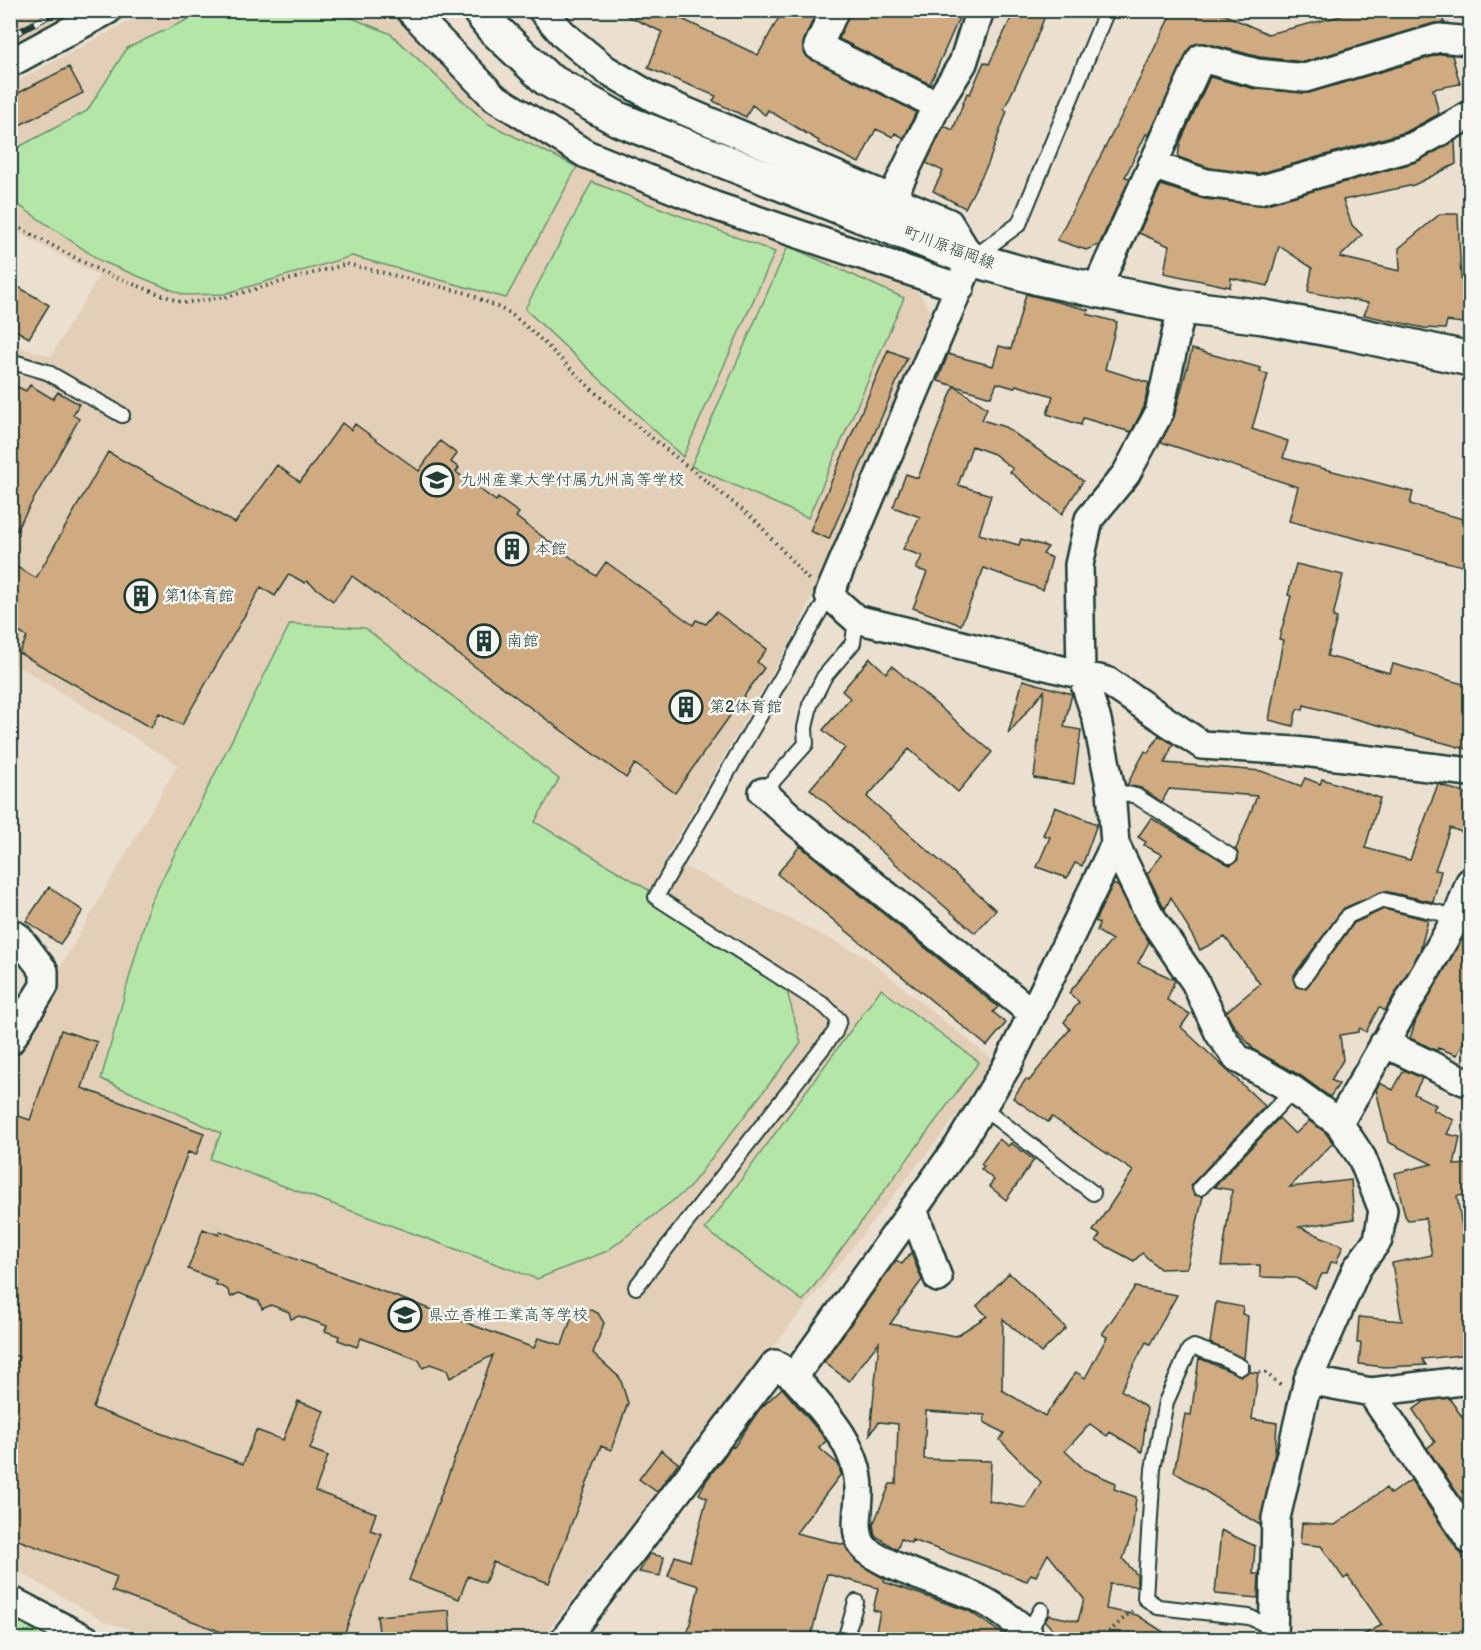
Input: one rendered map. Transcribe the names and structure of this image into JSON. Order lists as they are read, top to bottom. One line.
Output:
{"streets":{"main road":["町川原福岡線"]},"places":{"school or university":["九州産業大学付属九州高等学校","県立香椎工業高等学校"],"building":["本館","第1体育館","南館","第2体育館"]}}
